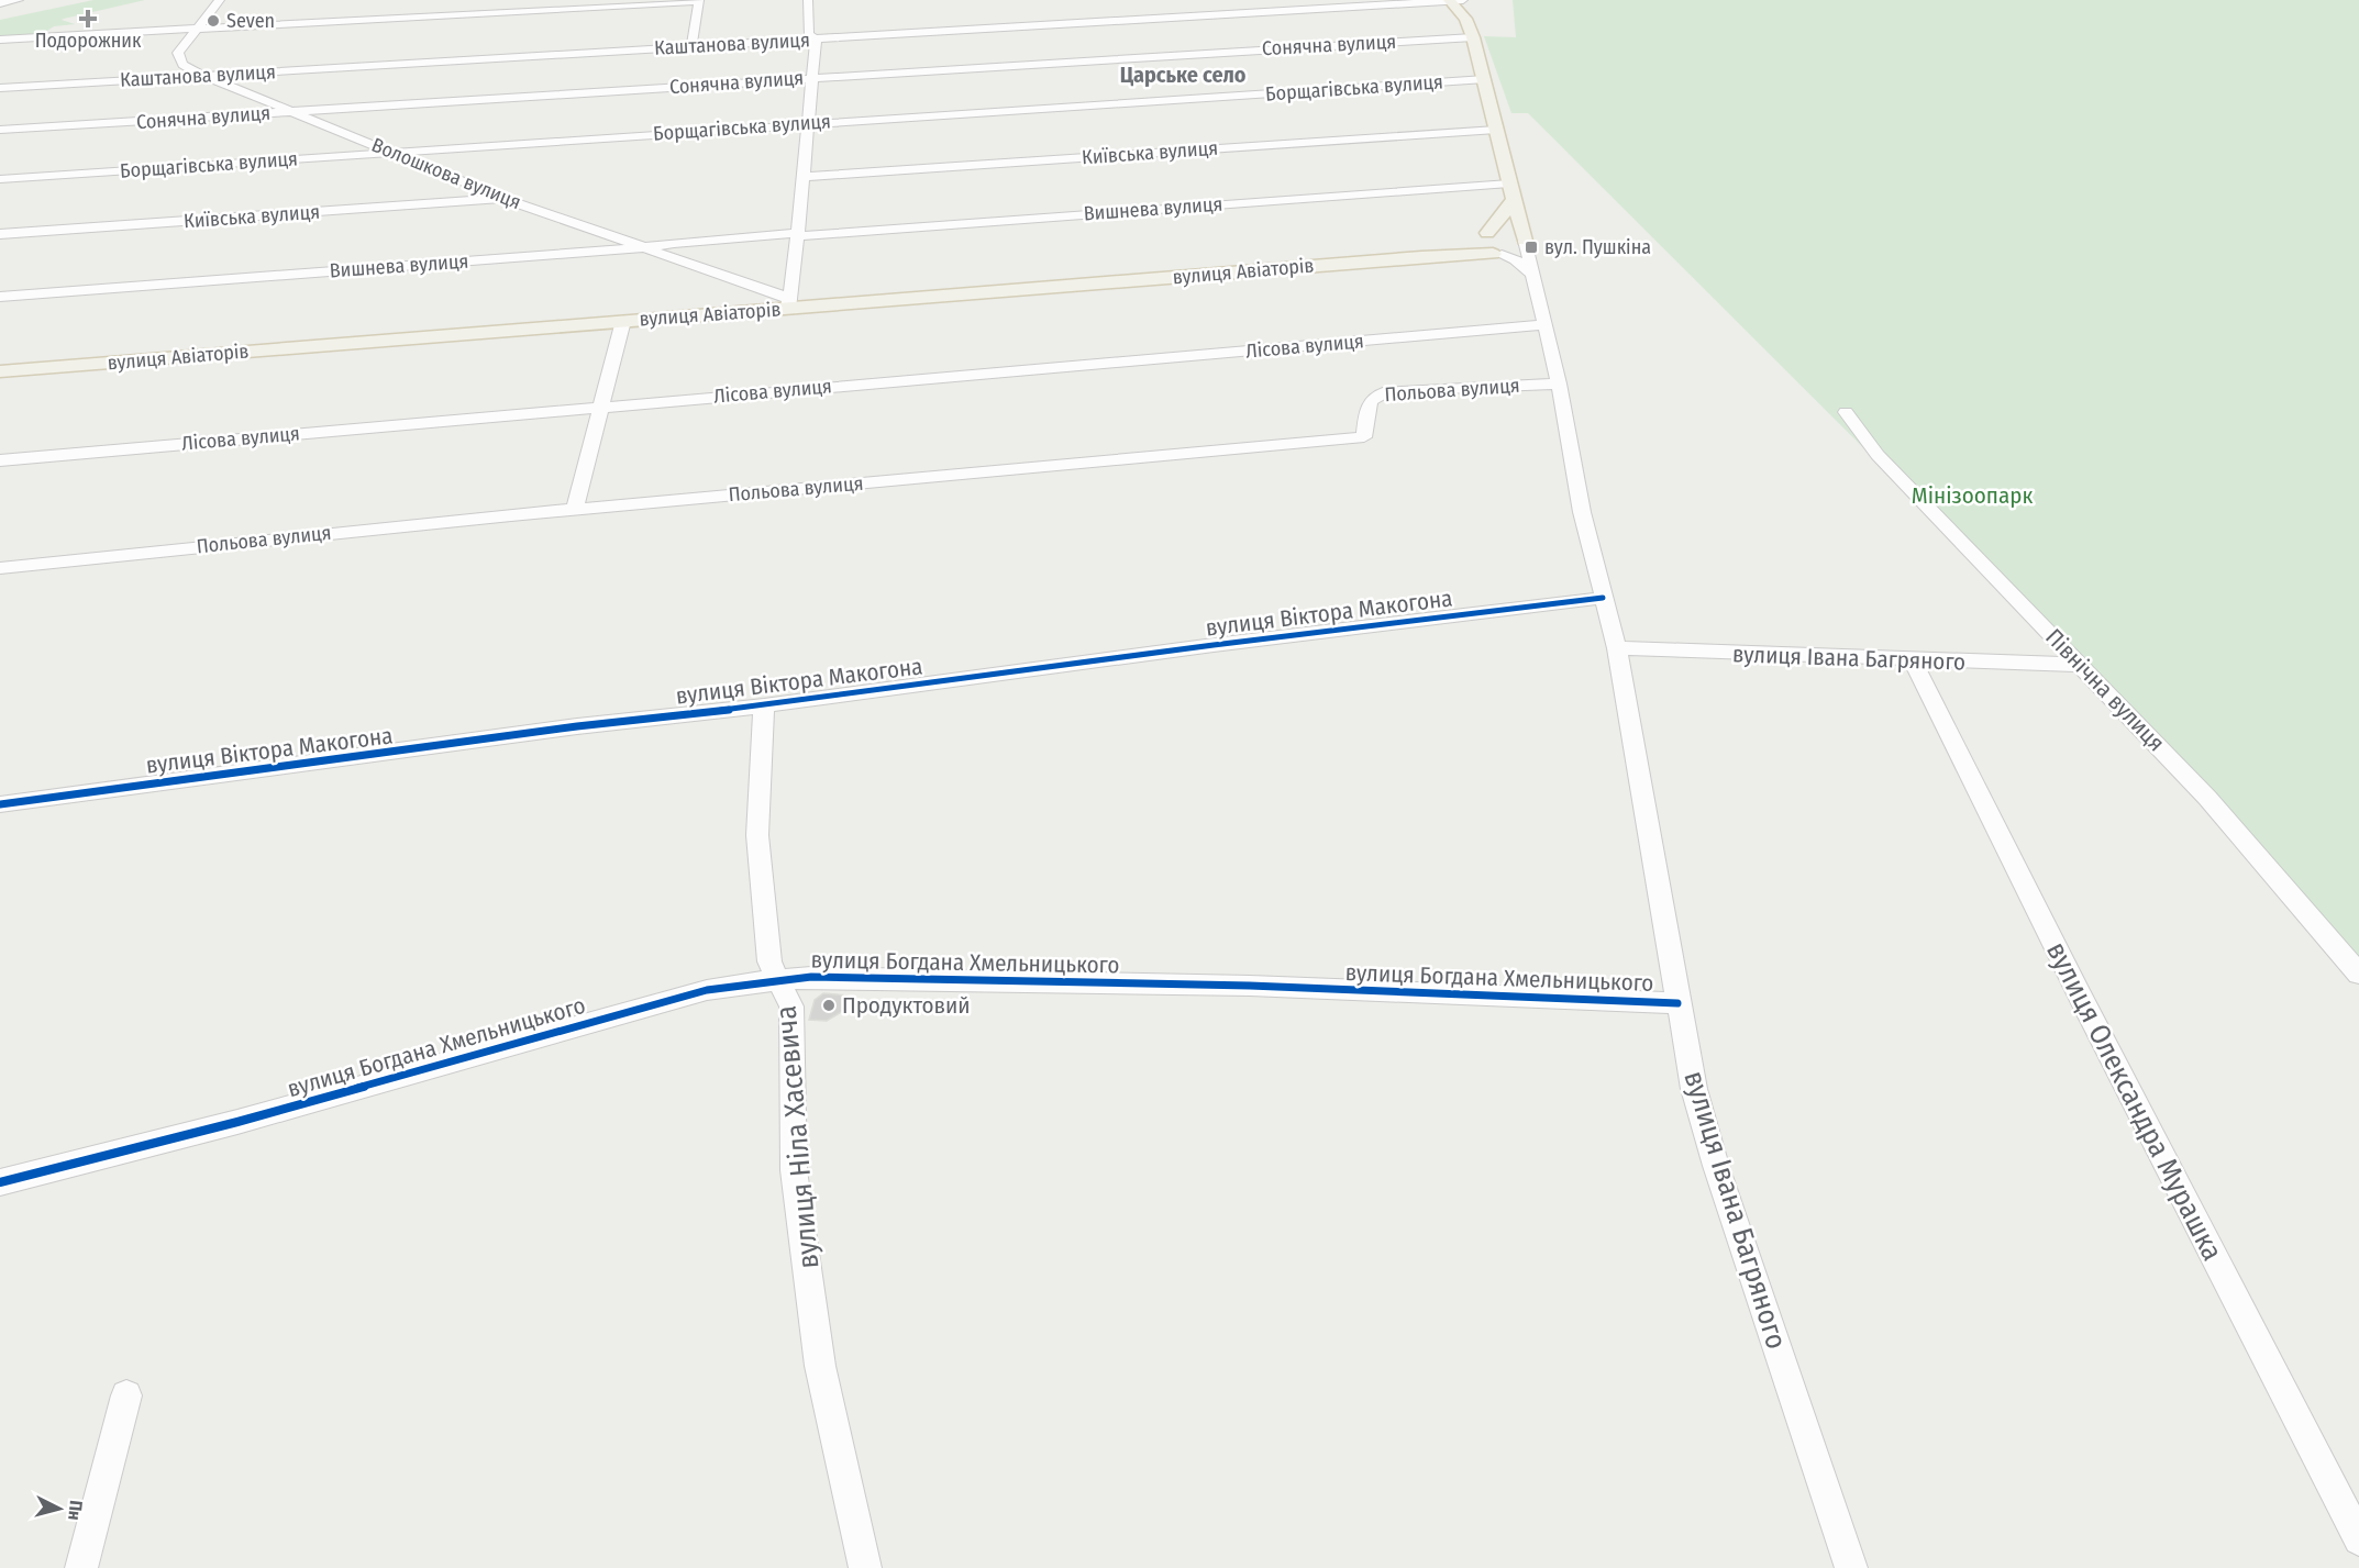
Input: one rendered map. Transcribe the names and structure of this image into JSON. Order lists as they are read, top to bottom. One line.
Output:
{"streets":{"main road":["вулиця Авіаторів","вулиця Івана Багряного"],"street":["Каштанова вулиця","Сонячна вулиця","Борщагівська вулиця","Київська вулиця","Волошкова вулиця","Вишнева вулиця","Лісова вулиця","Польова вулиця","вулиця Віктора Макогона","Північна вулиця","вулиця Богдана Хмельницького","вулиця Олександра Мурашка","вулиця Ніла Хасевича"]},"crossings":[["Каштанова вулиця","Волошкова вулиця"],["Каштанова вулиця","вулиця Івана Багряного"],["Сонячна вулиця","Волошкова вулиця"],["Сонячна вулиця","вулиця Івана Багряного"],["Борщагівська вулиця","Волошкова вулиця"],["Борщагівська вулиця","вулиця Івана Багряного"],["Київська вулиця","Волошкова вулиця"],["Київська вулиця","вулиця Івана Багряного"],["Волошкова вулиця","Вишнева вулиця"],["Волошкова вулиця","вулиця Авіаторів"],["Вишнева вулиця","вулиця Івана Багряного"],["Лісова вулиця","вулиця Івана Багряного"],["Польова вулиця","вулиця Івана Багряного"],["вулиця Віктора Макогона","вулиця Івана Багряного"],["вулиця Віктора Макогона","вулиця Ніла Хасевича"],["вулиця Івана Багряного","Північна вулиця"],["вулиця Івана Багряного","вулиця Богдана Хмельницького"],["вулиця Івана Багряного","вулиця Олександра Мурашка"],["вулиця Богдана Хмельницького","вулиця Ніла Хасевича"]],"districts":["Царське село"],"parks":["Мінізоопарк"],"places":{"health":["Подорожник"],"other":["Seven","Продуктовий"],"transit":["вул. Пушкіна"]},"north":"right"}
